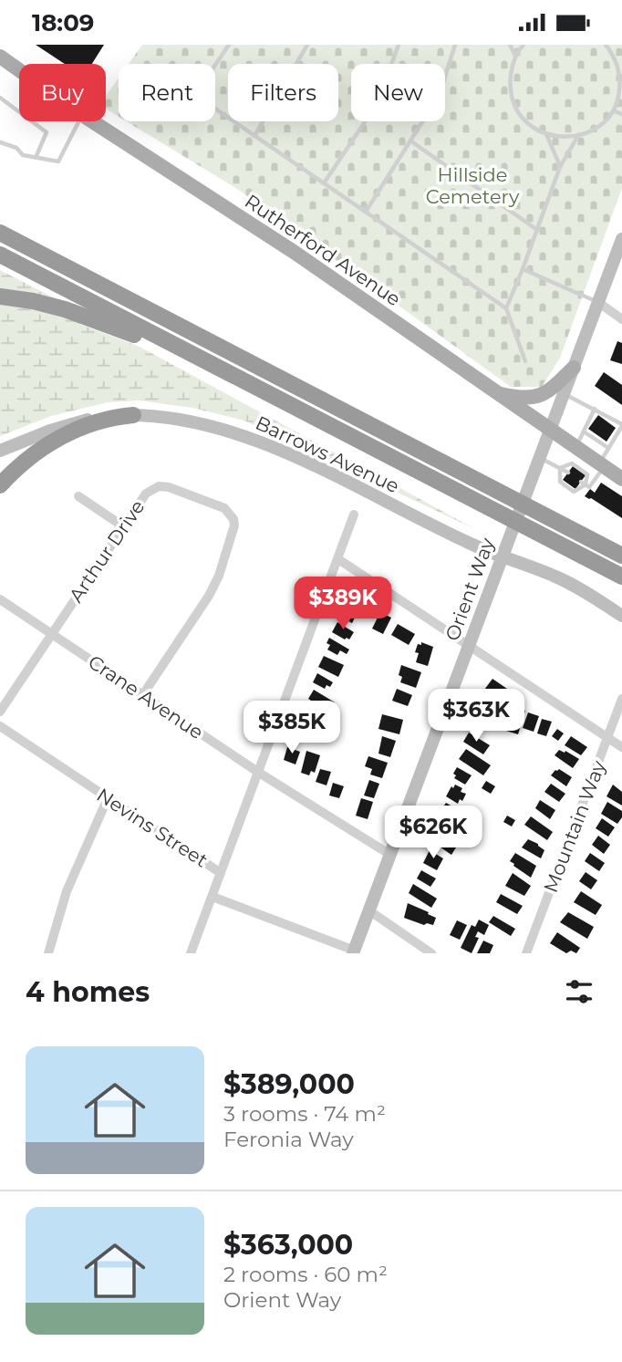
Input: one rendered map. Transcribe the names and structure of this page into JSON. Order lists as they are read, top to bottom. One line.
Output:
{"streets":{"main road":["Rutherford Avenue"],"street":["Barrows Avenue","Arthur Drive","Orient Way","Crane Avenue","Mountain Way","Nevins Street"]},"crossings":[["Rutherford Avenue","Orient Way"],["Barrows Avenue","Orient Way"],["Arthur Drive","Crane Avenue"],["Orient Way","Crane Avenue"],["Orient Way","Nevins Street"]],"parks":["Hillside Cemetery"],"page":{"status":"18:09","chip":["Buy","Rent","Filters","New"],"price":["$389K","$363K","$385K","$626K"],"heading":"4 homes","list":[{"name":"$389,000","note":"3 rooms · 74 m² · Feronia Way"},{"name":"$363,000","note":"2 rooms · 60 m² · Orient Way"}]}}
